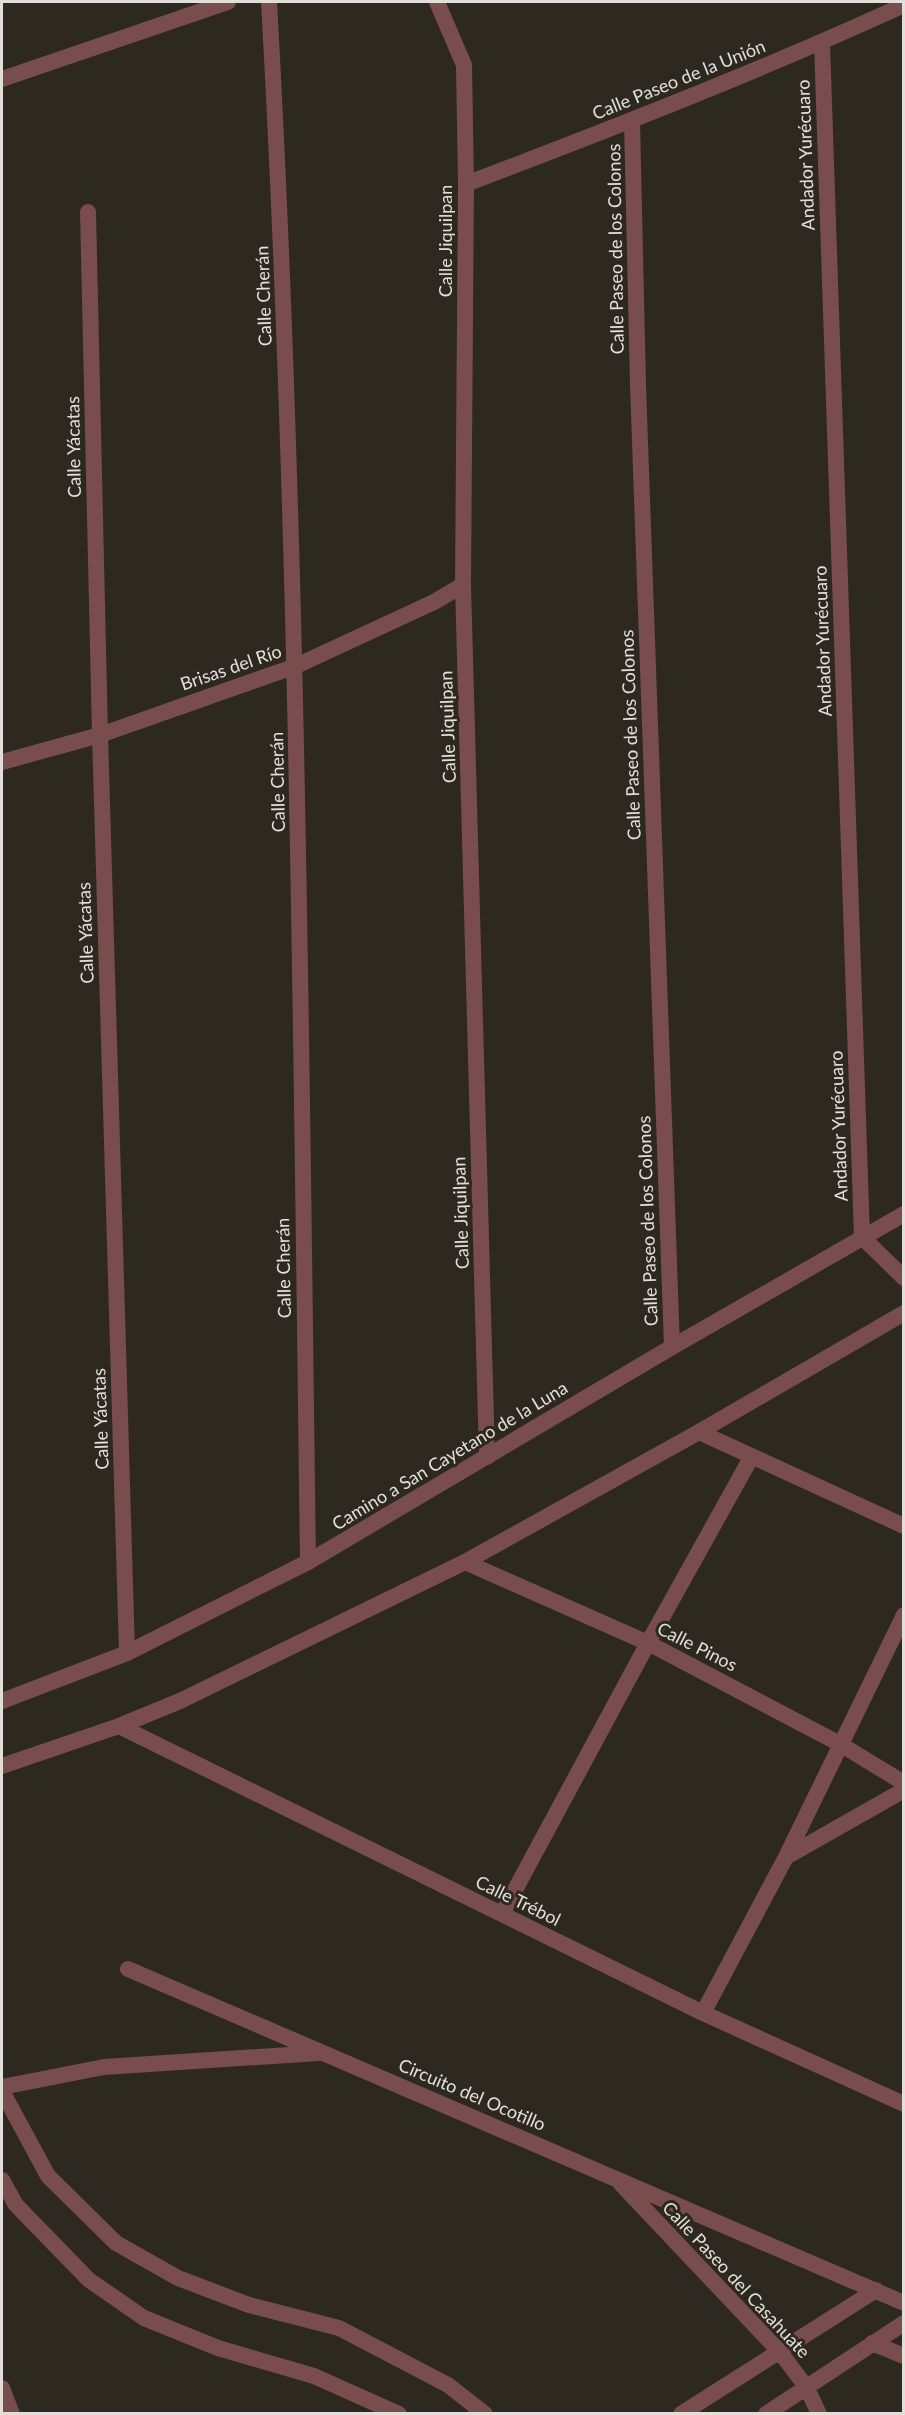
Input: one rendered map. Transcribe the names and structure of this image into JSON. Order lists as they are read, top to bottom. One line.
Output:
{"streets":{"street":["Calle Paseo de la Unión","Andador Yurécuaro","Calle Jiquilpan","Calle Paseo de los Colonos","Calle Cherán","Calle Yácatas","Brisas del Río","Camino a San Cayetano de la Luna","Calle Pinos","Calle Trébol","Circuito del Ocotillo","Calle Paseo del Casahuate"]},"crossings":[["Calle Paseo de la Unión","Andador Yurécuaro"],["Calle Paseo de la Unión","Calle Jiquilpan"],["Calle Paseo de la Unión","Calle Paseo de los Colonos"],["Andador Yurécuaro","Camino a San Cayetano de la Luna"],["Calle Jiquilpan","Brisas del Río"],["Calle Jiquilpan","Camino a San Cayetano de la Luna"],["Calle Paseo de los Colonos","Camino a San Cayetano de la Luna"],["Calle Cherán","Brisas del Río"],["Calle Cherán","Camino a San Cayetano de la Luna"],["Calle Yácatas","Brisas del Río"],["Calle Yácatas","Camino a San Cayetano de la Luna"],["Circuito del Ocotillo","Calle Paseo del Casahuate"]]}
